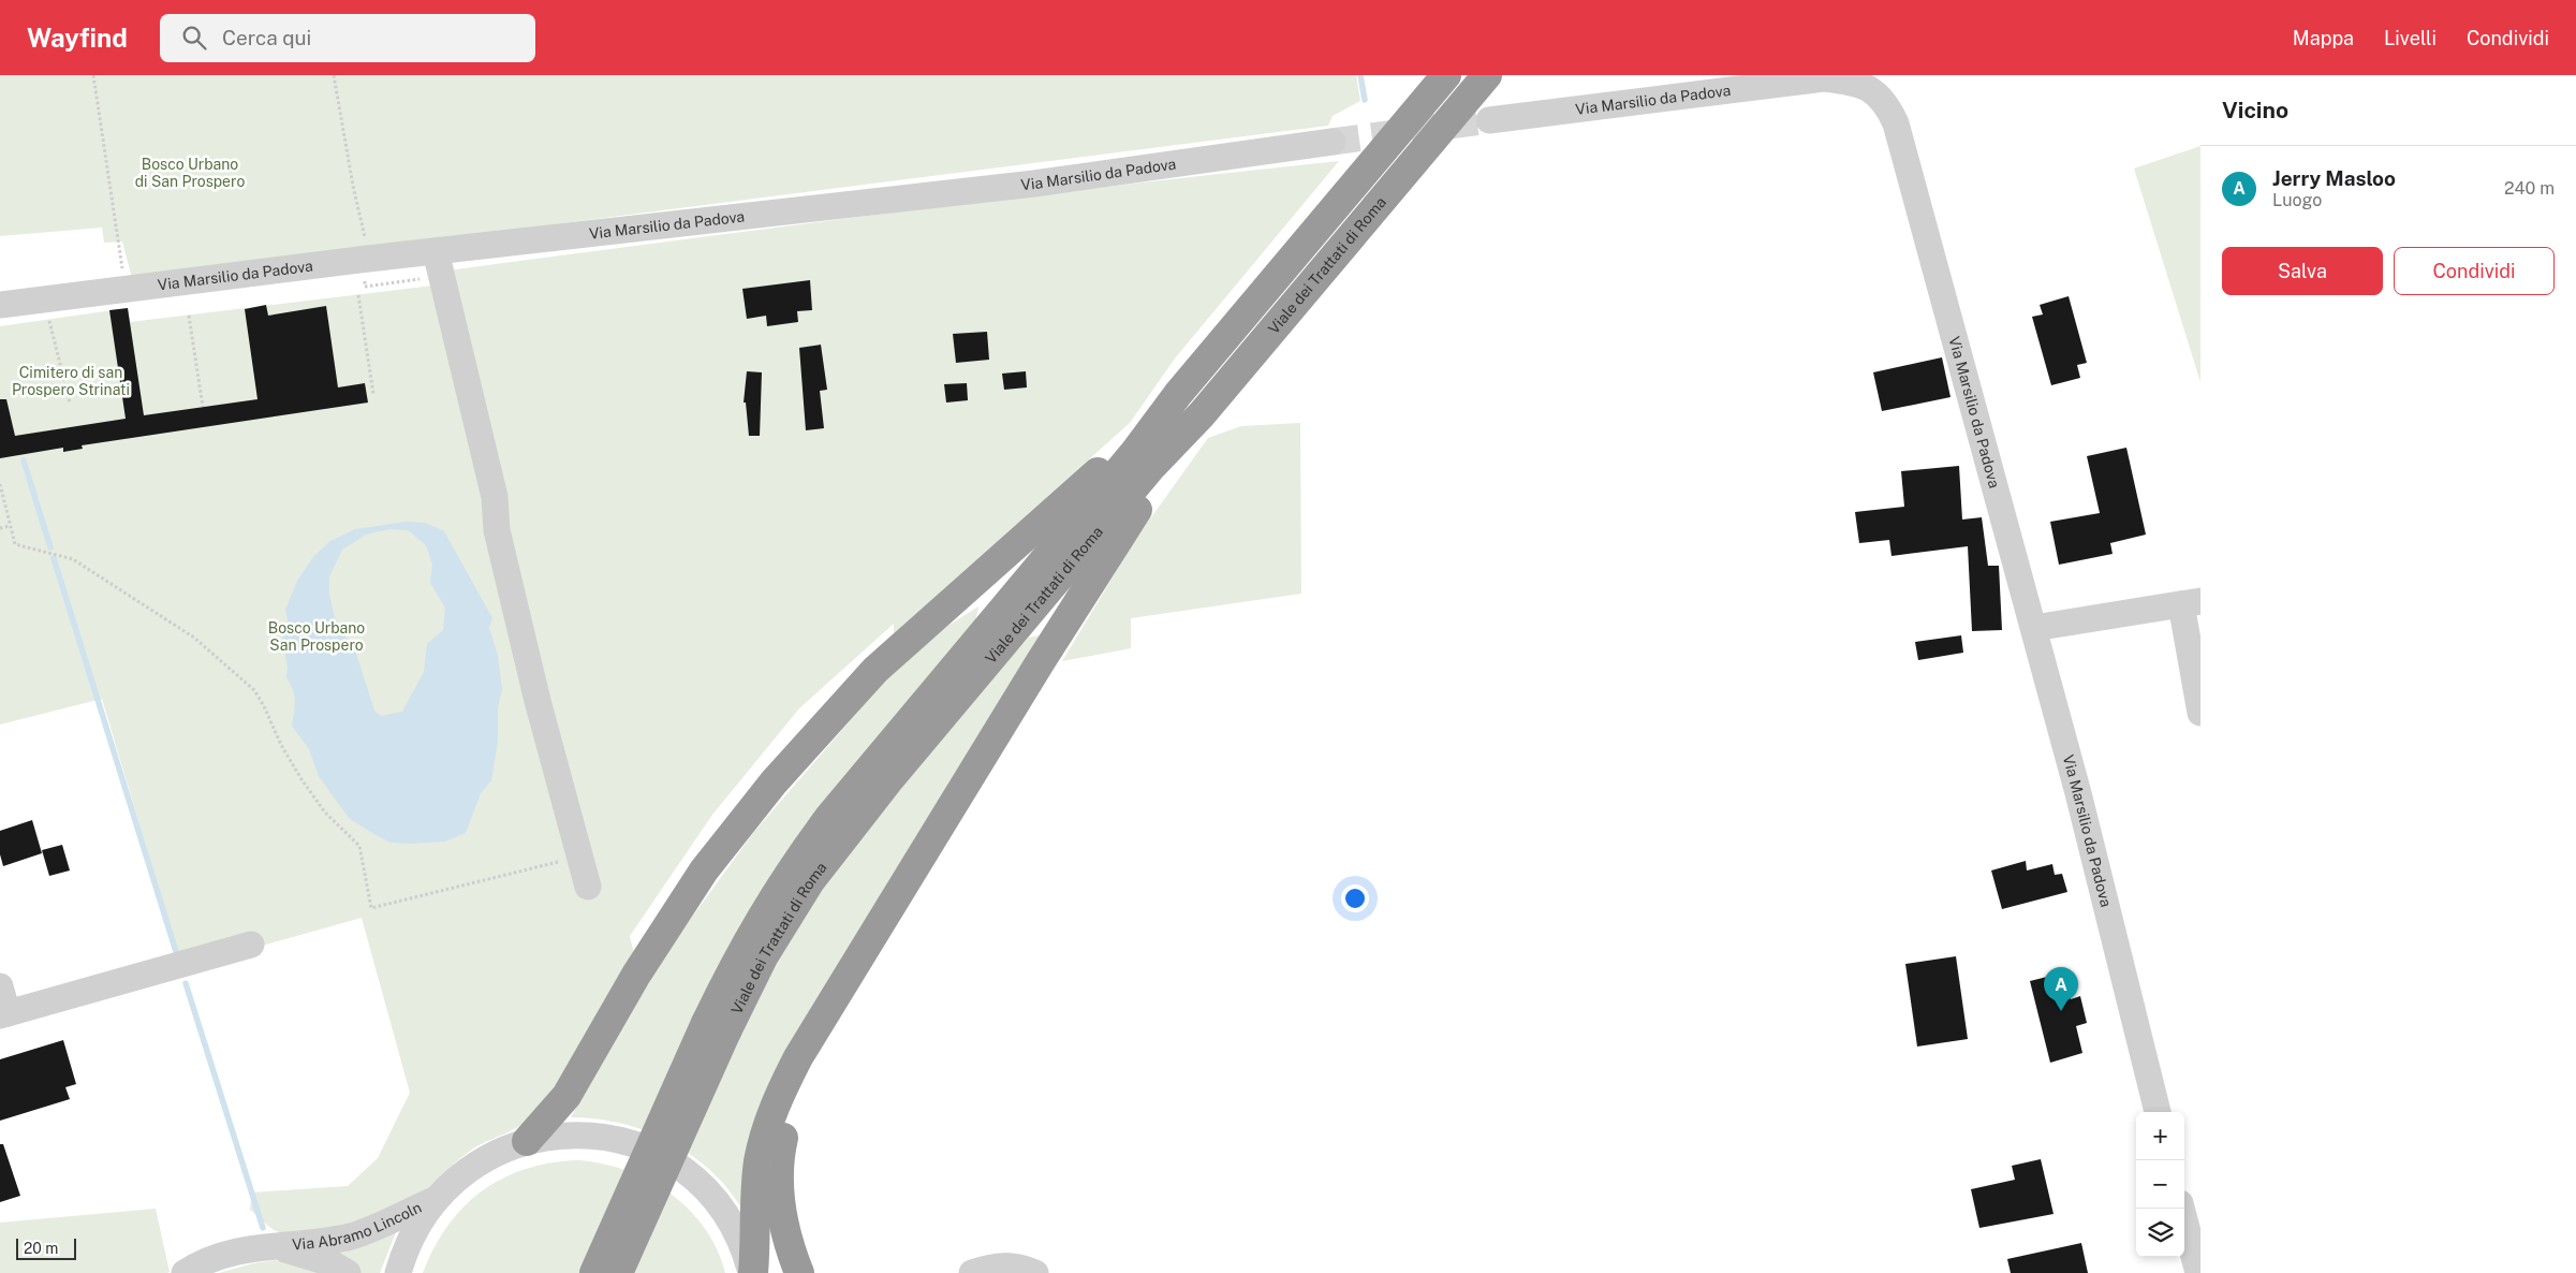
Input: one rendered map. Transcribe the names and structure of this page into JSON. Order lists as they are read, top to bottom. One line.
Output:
{"streets":{"highway":["Viale dei Trattati di Roma"],"street":["Via Marsilio da Padova","Via Abramo Lincoln"]},"parks":["Bosco Urbano di San Prospero","Cimitero di san Prospero Strinati","Bosco Urbano San Prospero"],"scale_bar":"20 m","page":{"header":"Wayfind","search":"Cerca qui","nav":["Mappa","Livelli","Condividi"],"heading":"Vicino","list":[{"mark":"A","name":"Jerry Masloo","note":"Luogo","value":"240 m"}],"buttons":["Salva","Condividi"],"pins":"A","map_buttons":["+","−"],"scale":"20 m"}}
